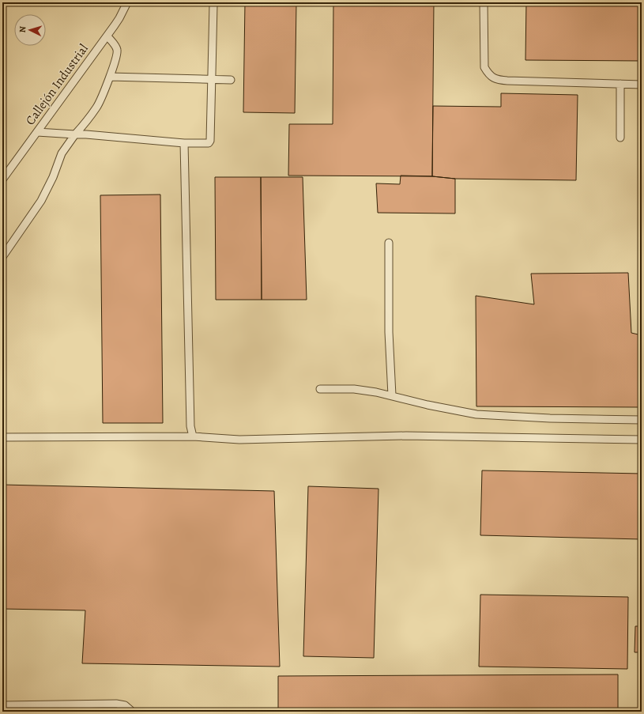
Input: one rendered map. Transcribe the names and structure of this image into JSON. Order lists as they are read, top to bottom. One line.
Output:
{"streets":{"lane":["Callejón Industrial"]},"north":"left"}
